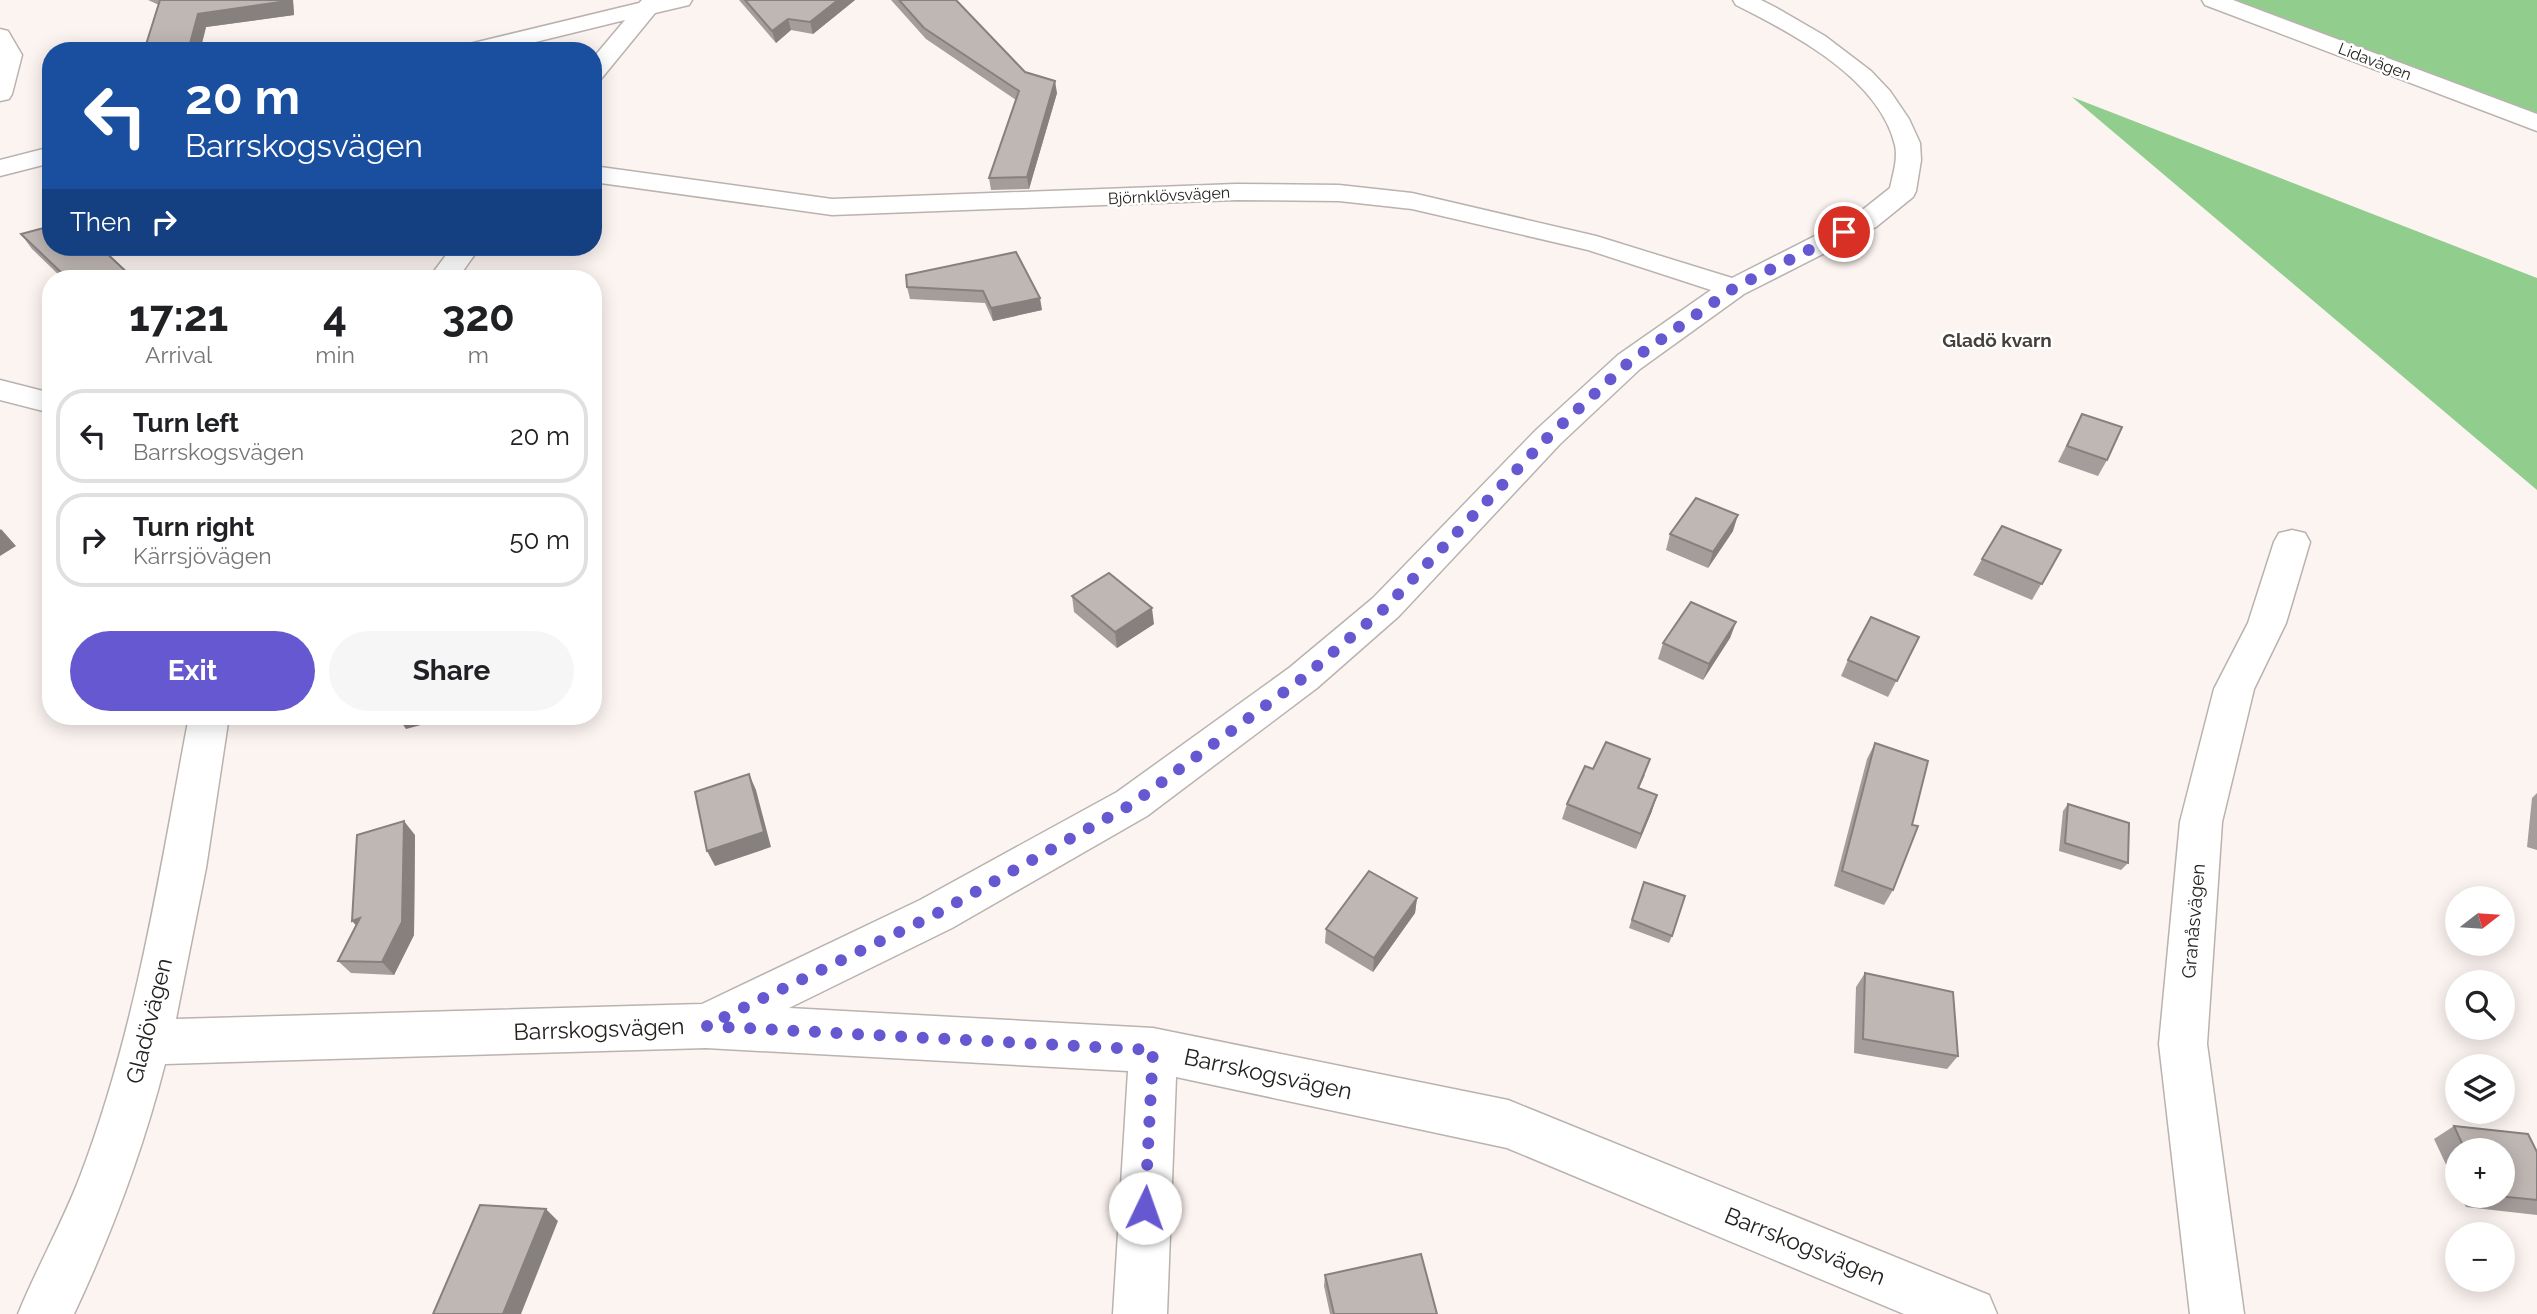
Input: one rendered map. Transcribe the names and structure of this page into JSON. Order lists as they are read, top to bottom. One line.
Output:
{"streets":{"street":["Lidavägen","Björnklövsvägen","Granåsvägen","Gladövägen","Barrskogsvägen"]},"crossings":[["Gladövägen","Barrskogsvägen"]],"districts":["Gladö kvarn"],"north":"right","page":{"turn":["20 m","Barrskogsvägen"],"then":"Then","eta":["17:21","Arrival","4","min","320","m"],"list":[{"name":"Turn left","note":"Barrskogsvägen","value":"20 m"},{"name":"Turn right","note":"Kärrsjövägen","value":"50 m"}],"buttons":["Exit","Share"],"map_buttons":["+","−"]}}
